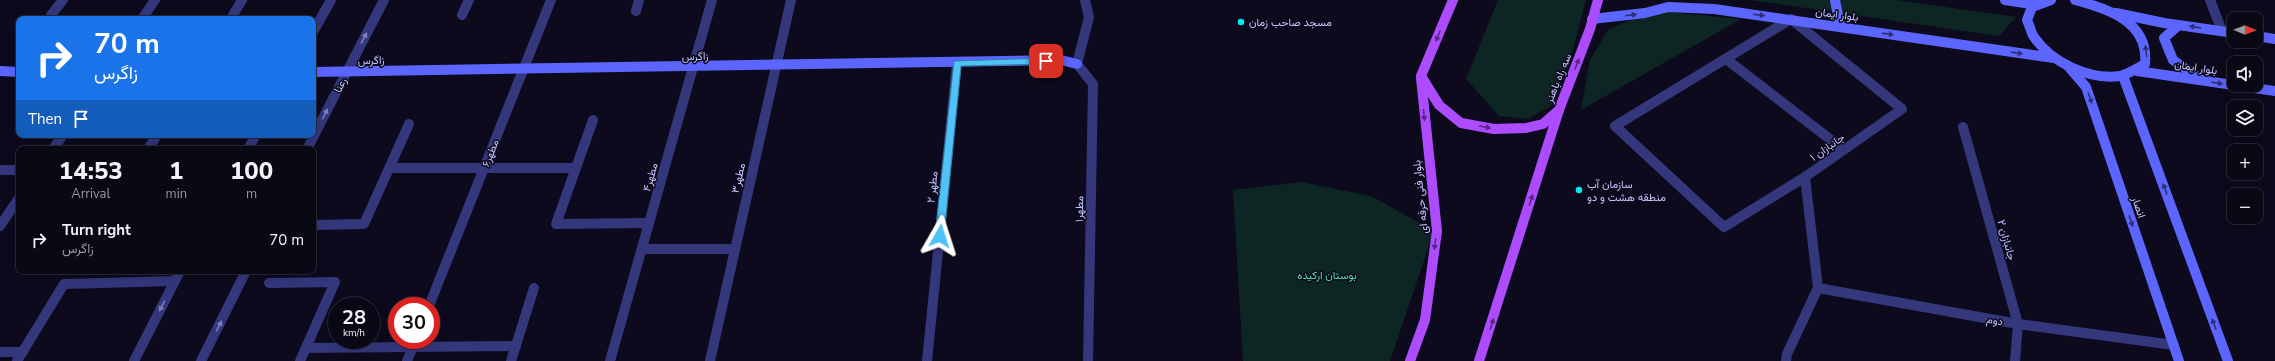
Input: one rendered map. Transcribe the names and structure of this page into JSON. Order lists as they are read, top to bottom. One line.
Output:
{"streets":{"main road":["بلوار ایمان","زاگرس","سه راه باهنر","بلوار فنی حرفه ای","انصار"],"street":["رعنا","جانبازان ۱","مطهر۶","مطهر۴","مطهر۳","مطهر ۲","مطهر۱","جانبازان ۲","دوم"]},"crossings":[["بلوار ایمان","سه راه باهنر"],["بلوار ایمان","جانبازان ۱"],["زاگرس","رعنا"],["زاگرس","مطهر۶"],["زاگرس","مطهر۴"],["زاگرس","مطهر۳"],["زاگرس","مطهر ۲"],["زاگرس","مطهر۱"],["سه راه باهنر","بلوار فنی حرفه ای"],["انصار","دوم"],["جانبازان ۲","دوم"]],"one_way":["بلوار ایمان"],"parks":["بوستان ارکیده"],"places":["مسجد صاحب زمان","سازمان آب منطقه هشت و دو"],"north":"right","page":{"map_buttons":["+","−"],"turn":["70 m","زاگرس"],"then":"Then","eta":["14:53","Arrival","1","min","100","m"],"list":[{"name":"Turn right","note":"زاگرس","value":"70 m"}],"speed":"28 km/h","limit":"30"}}
